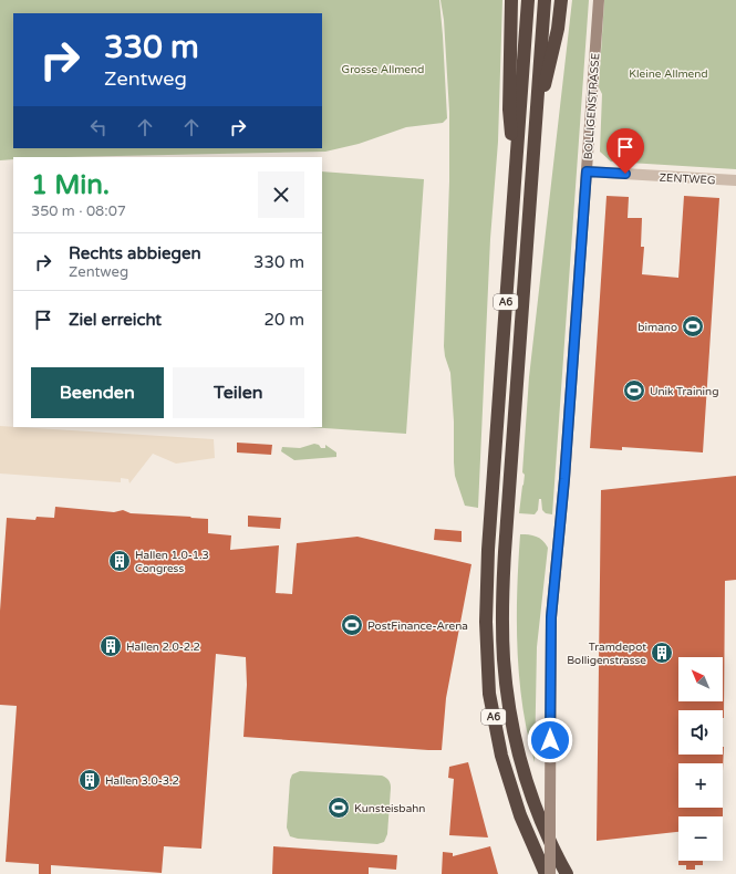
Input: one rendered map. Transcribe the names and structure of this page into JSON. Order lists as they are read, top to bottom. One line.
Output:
{"streets":{"highway":["A6"],"main road":["BOLLIGENSTRASSE"],"street":["ZENTWEG"]},"crossings":[["BOLLIGENSTRASSE","ZENTWEG"]],"parks":["Grosse Allmend","Kleine Allmend"],"places":{"sports":["bimano","Unik Training","PostFinance-Arena","Kunsteisbahn"],"building":["Hallen 1.0-1.3 Congress","Hallen 2.0-2.2","Tramdepot Bolligenstrasse","Hallen 3.0-3.2"]},"north":"top left","page":{"turn":["330 m","Zentweg"],"heading":["1 Min.","350 m · 08:07"],"list":[{"name":"Rechts abbiegen","note":"Zentweg","value":"330 m"},{"name":"Ziel erreicht","value":"20 m"}],"buttons":["Beenden","Teilen"],"map_buttons":["+","−"]}}
